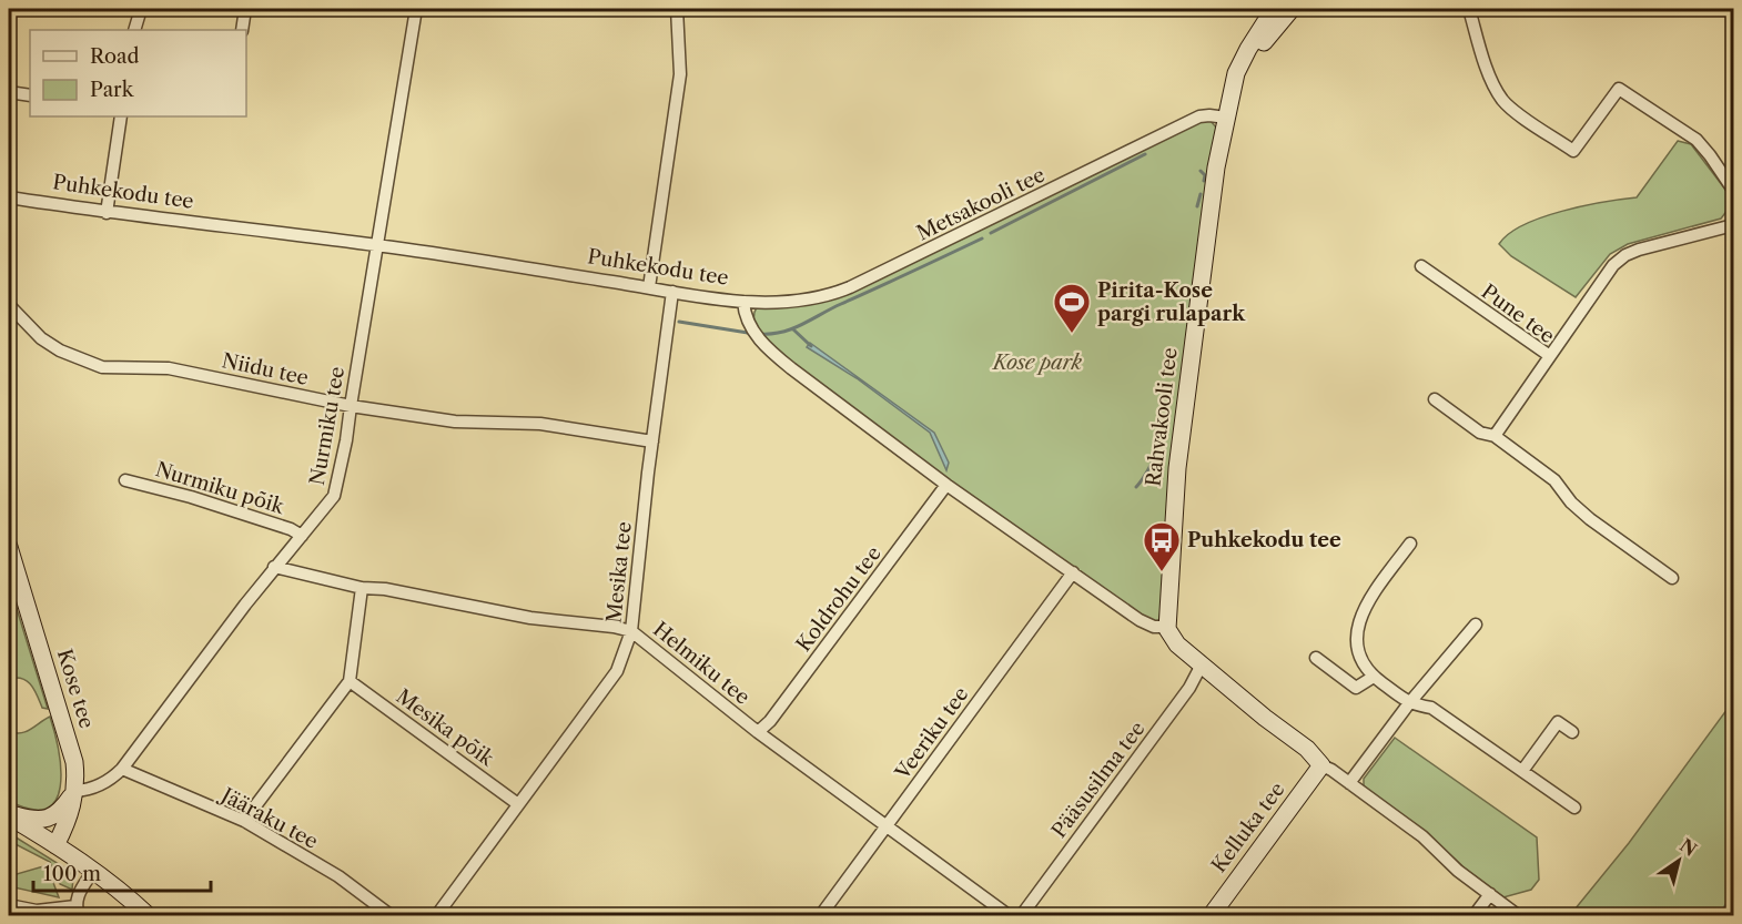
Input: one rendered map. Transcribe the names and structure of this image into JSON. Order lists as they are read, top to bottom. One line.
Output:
{"streets":{"street":["Puhkekodu tee","Metsakooli tee","Pune tee","Niidu tee","Rahvakooli tee","Nurmiku tee","Nurmiku põik","Mesika tee","Koldrohu tee","Helmiku tee","Kose tee","Mesika põik","Veeriku tee","Pääsusilma tee","Jääraku tee","Kelluka tee"]},"crossings":[["Puhkekodu tee","Metsakooli tee"],["Puhkekodu tee","Rahvakooli tee"],["Puhkekodu tee","Nurmiku tee"],["Puhkekodu tee","Mesika tee"],["Puhkekodu tee","Koldrohu tee"],["Puhkekodu tee","Veeriku tee"],["Metsakooli tee","Rahvakooli tee"],["Niidu tee","Nurmiku tee"],["Niidu tee","Mesika tee"],["Nurmiku tee","Nurmiku põik"],["Nurmiku tee","Helmiku tee"],["Nurmiku tee","Kose tee"],["Nurmiku tee","Jääraku tee"],["Mesika tee","Helmiku tee"],["Mesika tee","Mesika põik"],["Koldrohu tee","Helmiku tee"],["Helmiku tee","Veeriku tee"]],"parks":["Kose park"],"places":{"sports":["Pirita-Kose pargi rulapark"],"bus stop":["Puhkekodu tee"]},"legend":["Road","Park"],"scale_bar":"100 m","north":"top right"}
